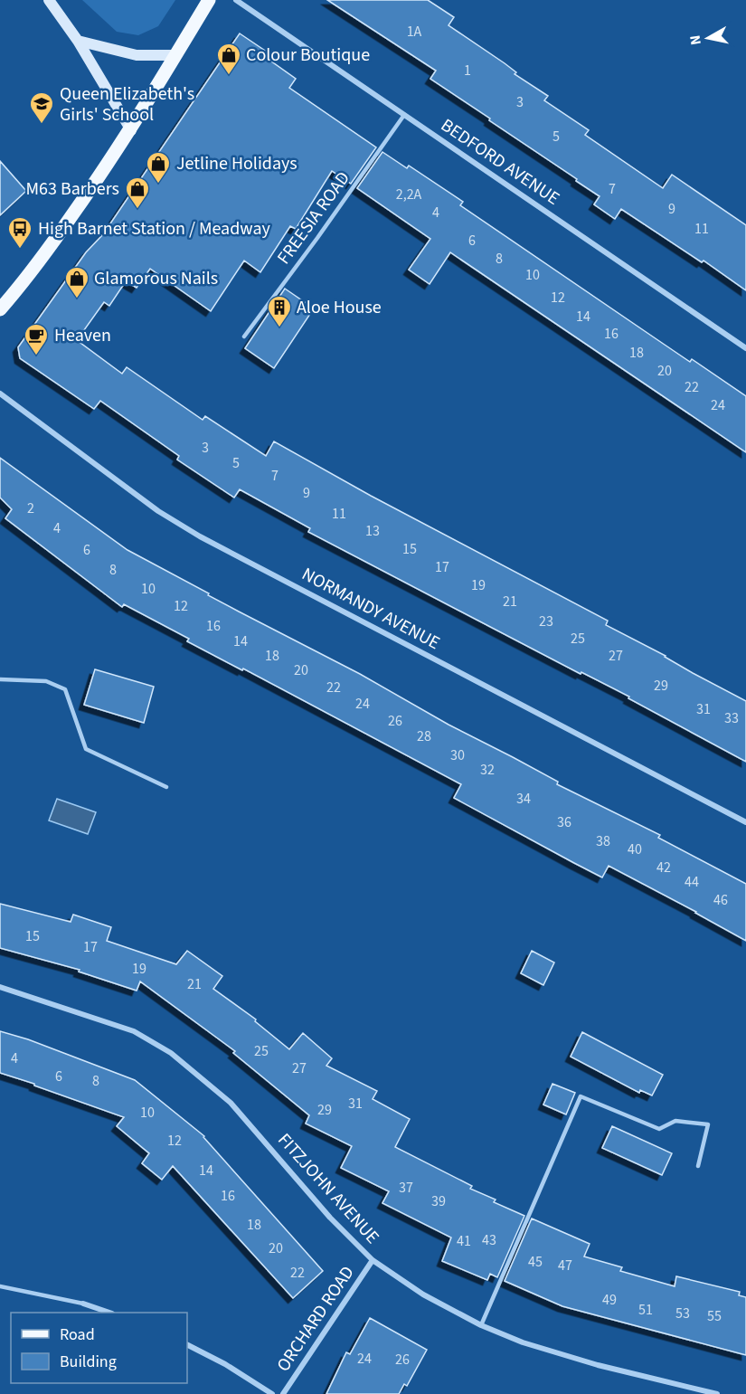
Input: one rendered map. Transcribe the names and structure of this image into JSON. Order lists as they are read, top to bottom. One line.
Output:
{"streets":{"street":["BEDFORD AVENUE","NORMANDY AVENUE","FITZJOHN AVENUE","ORCHARD ROAD"],"lane":["FREESIA ROAD"]},"crossings":[["BEDFORD AVENUE","FREESIA ROAD"],["FITZJOHN AVENUE","ORCHARD ROAD"]],"places":{"shop":["Colour Boutique","Jetline Holidays","M63 Barbers","Glamorous Nails"],"school or university":["Queen Elizabeth's Girls' School"],"bus stop":["High Barnet Station / Meadway"],"building":["Aloe House"],"cafe":["Heaven"]},"house_numbers":["1A","1","3","5","7","2,2A","9","4","11","6","8","10","12","14","16","18","20","22","24","3","5","7","9","2","11","4","13","15","6","17","8","19","10","21","12","23","16","25","14","18","27","20","29","22","24","31","33","26","28","30","32","34","36","38","40","42","44","46","15","17","19","21","25","4","27","6","8","31","29","10","12","14","37","16","39","18","43","41","20","45","47","22","49","51","53","55","24","26"],"legend":["Road","Building"],"north":"left"}
